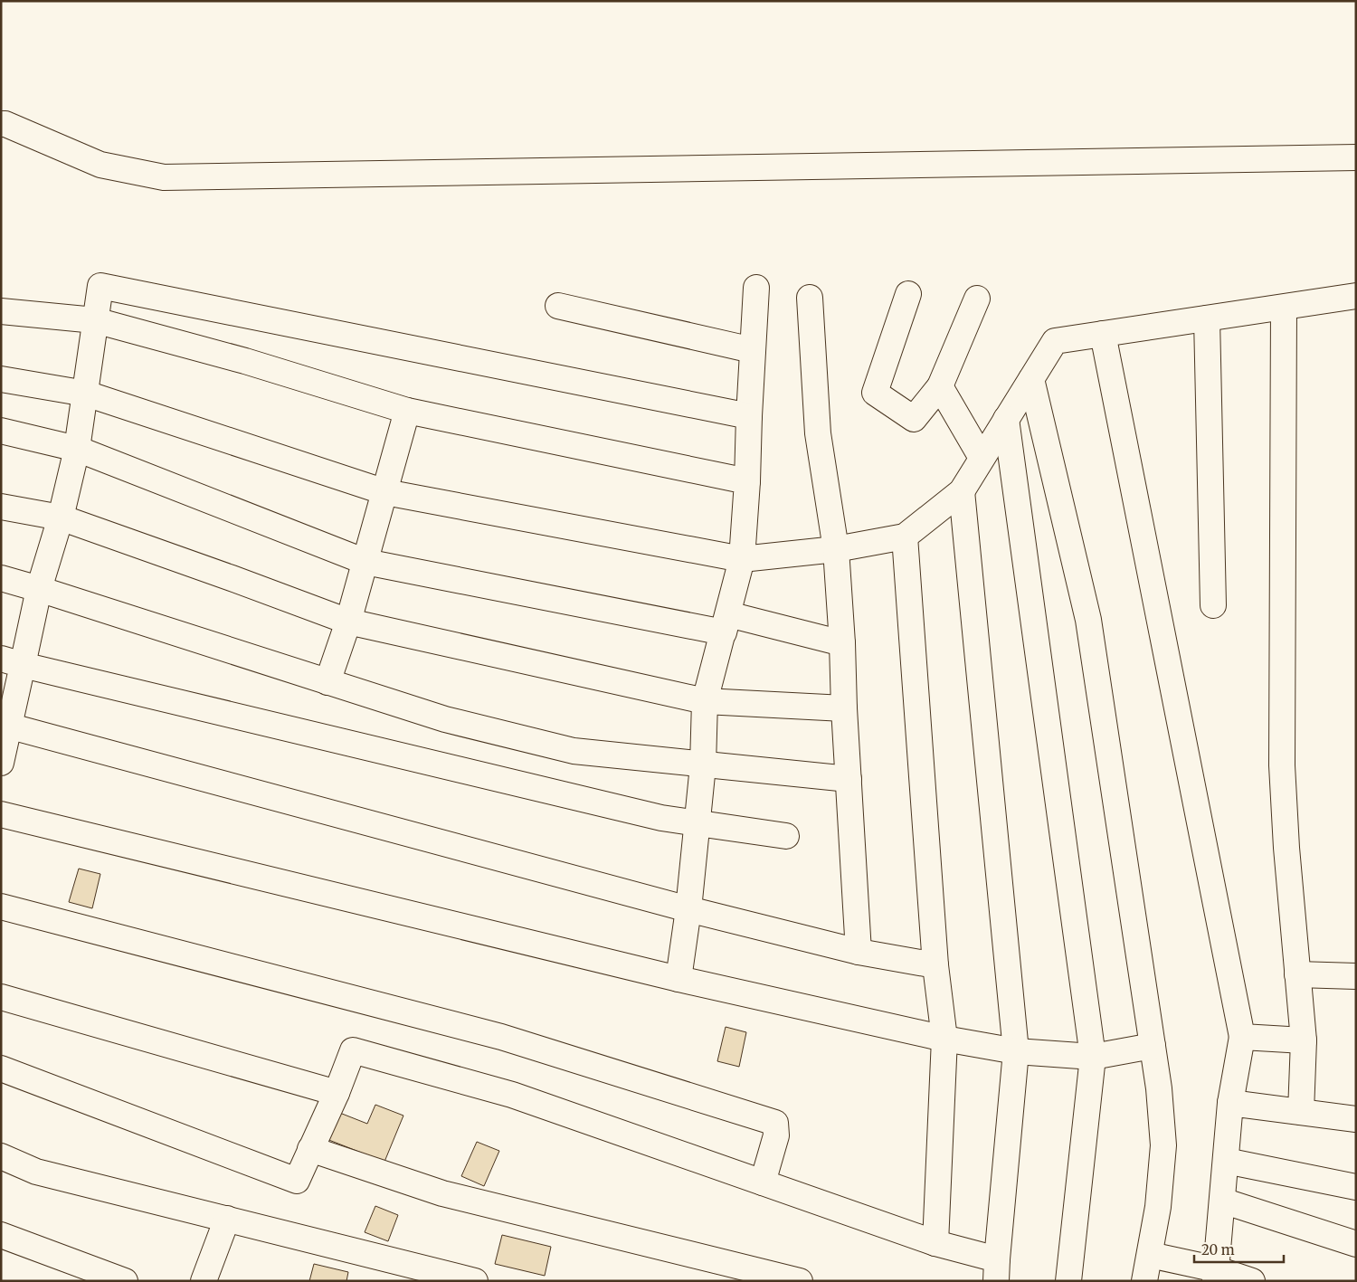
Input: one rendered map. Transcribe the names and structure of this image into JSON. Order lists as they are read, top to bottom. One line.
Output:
{"scale_bar":"20 m"}
